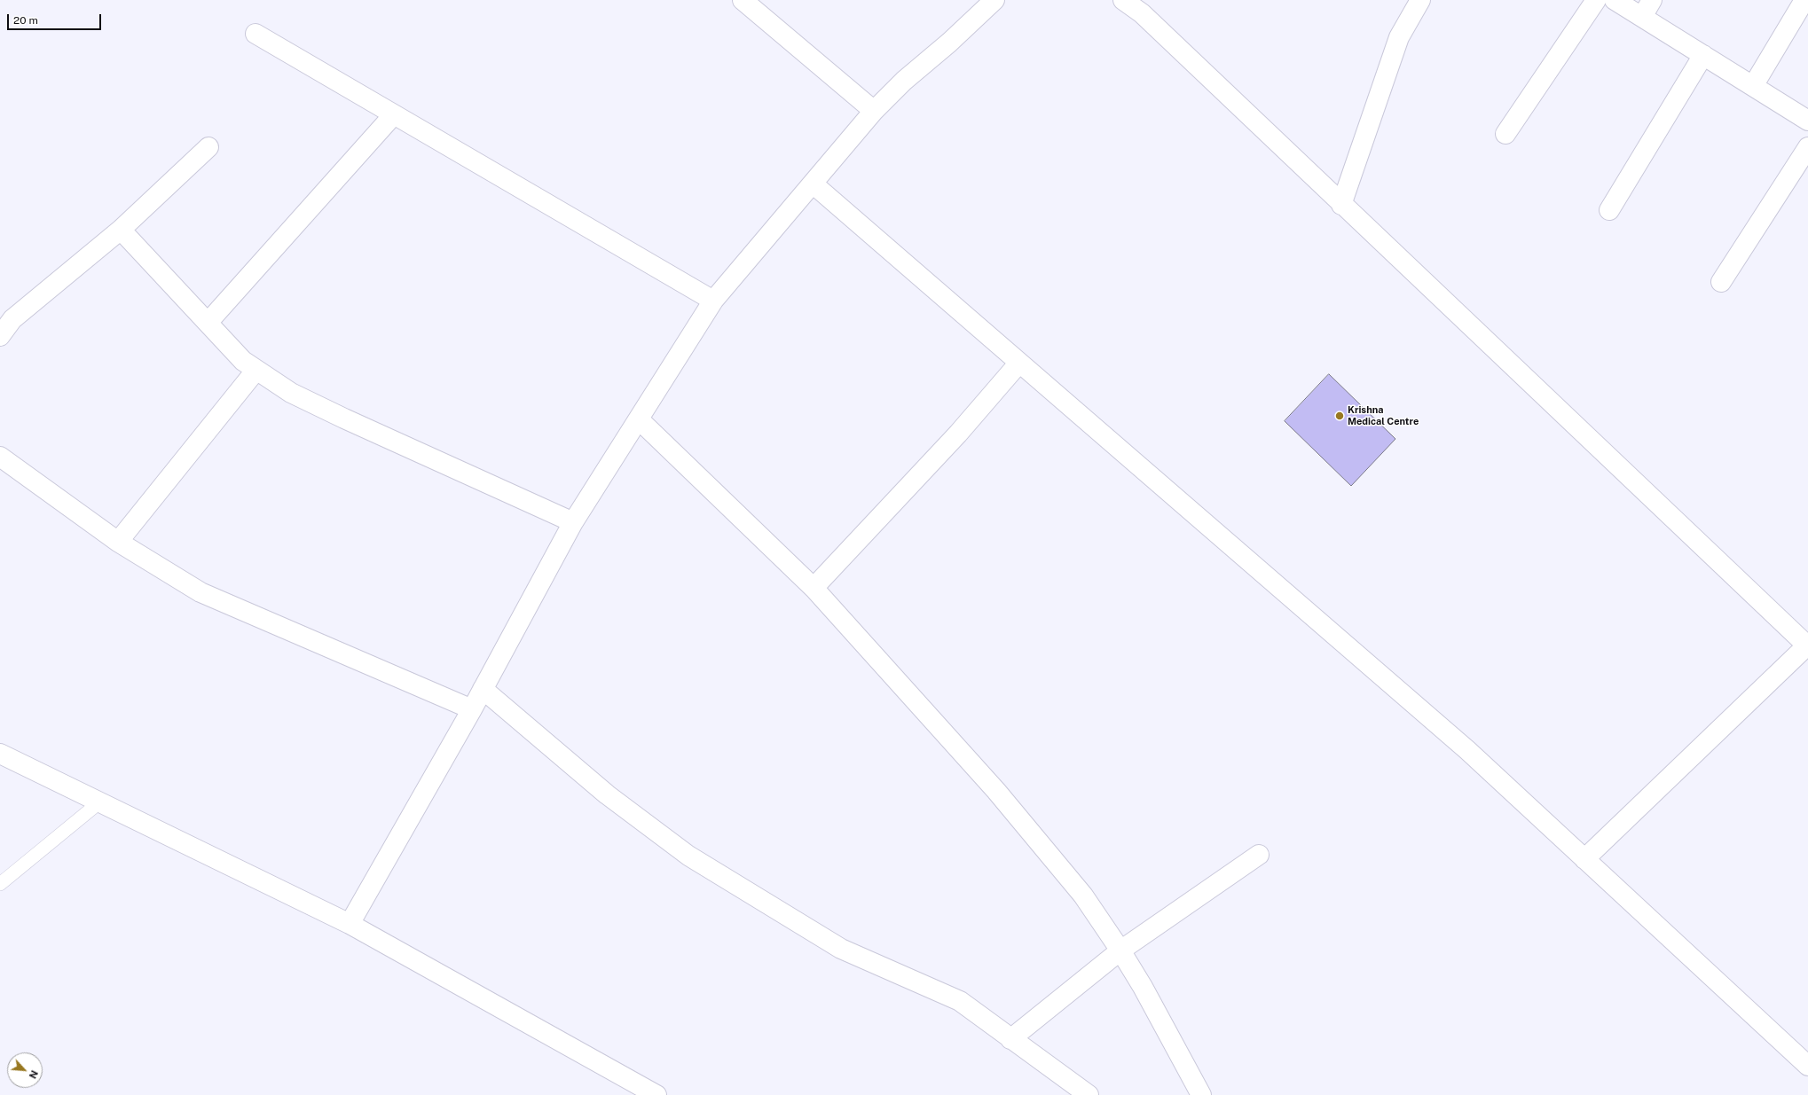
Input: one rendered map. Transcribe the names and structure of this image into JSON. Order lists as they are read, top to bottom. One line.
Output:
{"places":["Krishna Medical Centre"],"scale_bar":"20 m","north":"bottom right"}
